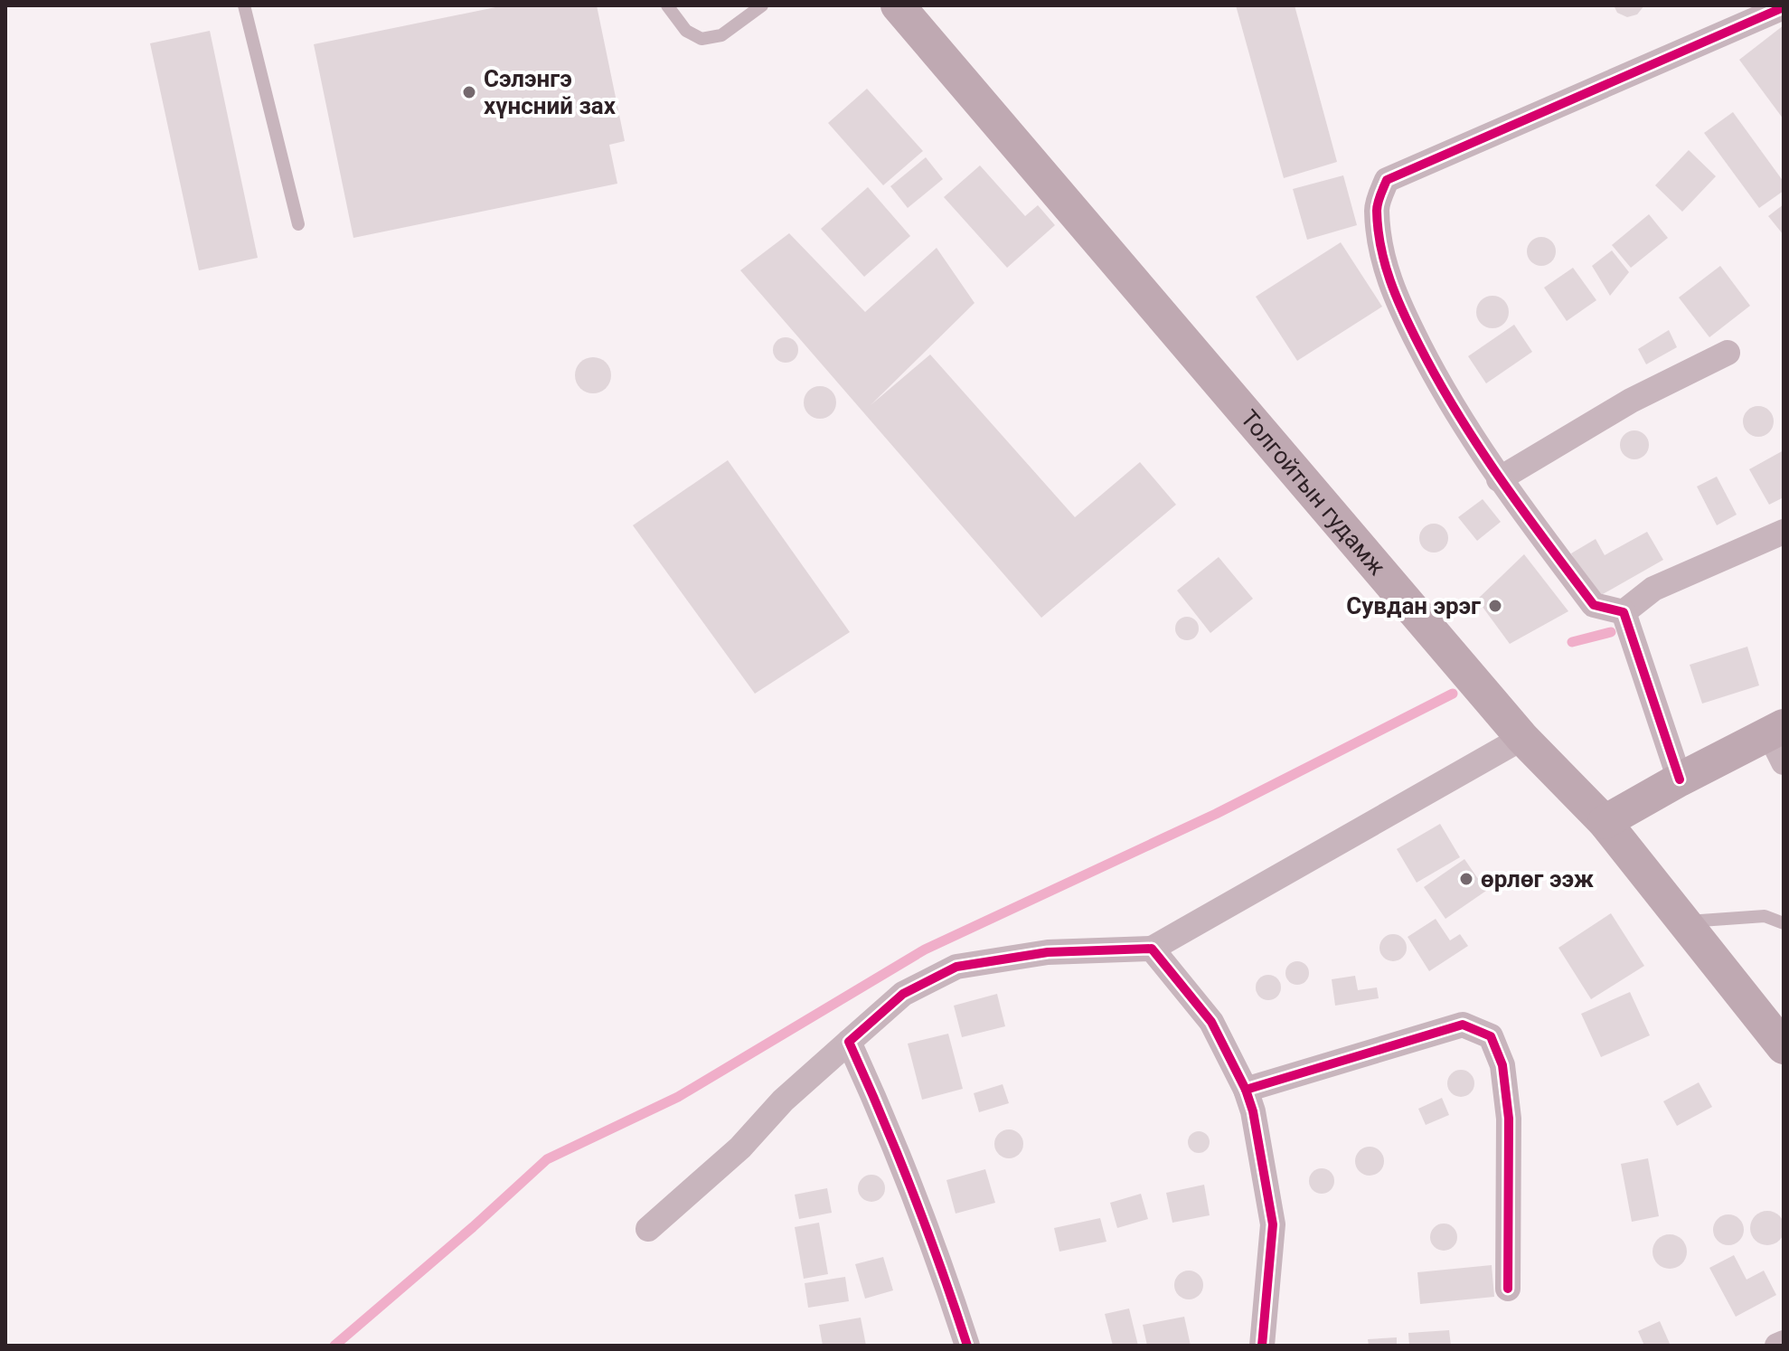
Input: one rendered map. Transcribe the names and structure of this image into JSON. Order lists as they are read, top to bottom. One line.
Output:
{"streets":{"main road":["Толгойтын гудамж"]},"places":["Сэлэнгэ хүнсний зах","Сувдан эрэг","өрлөг ээж"]}
